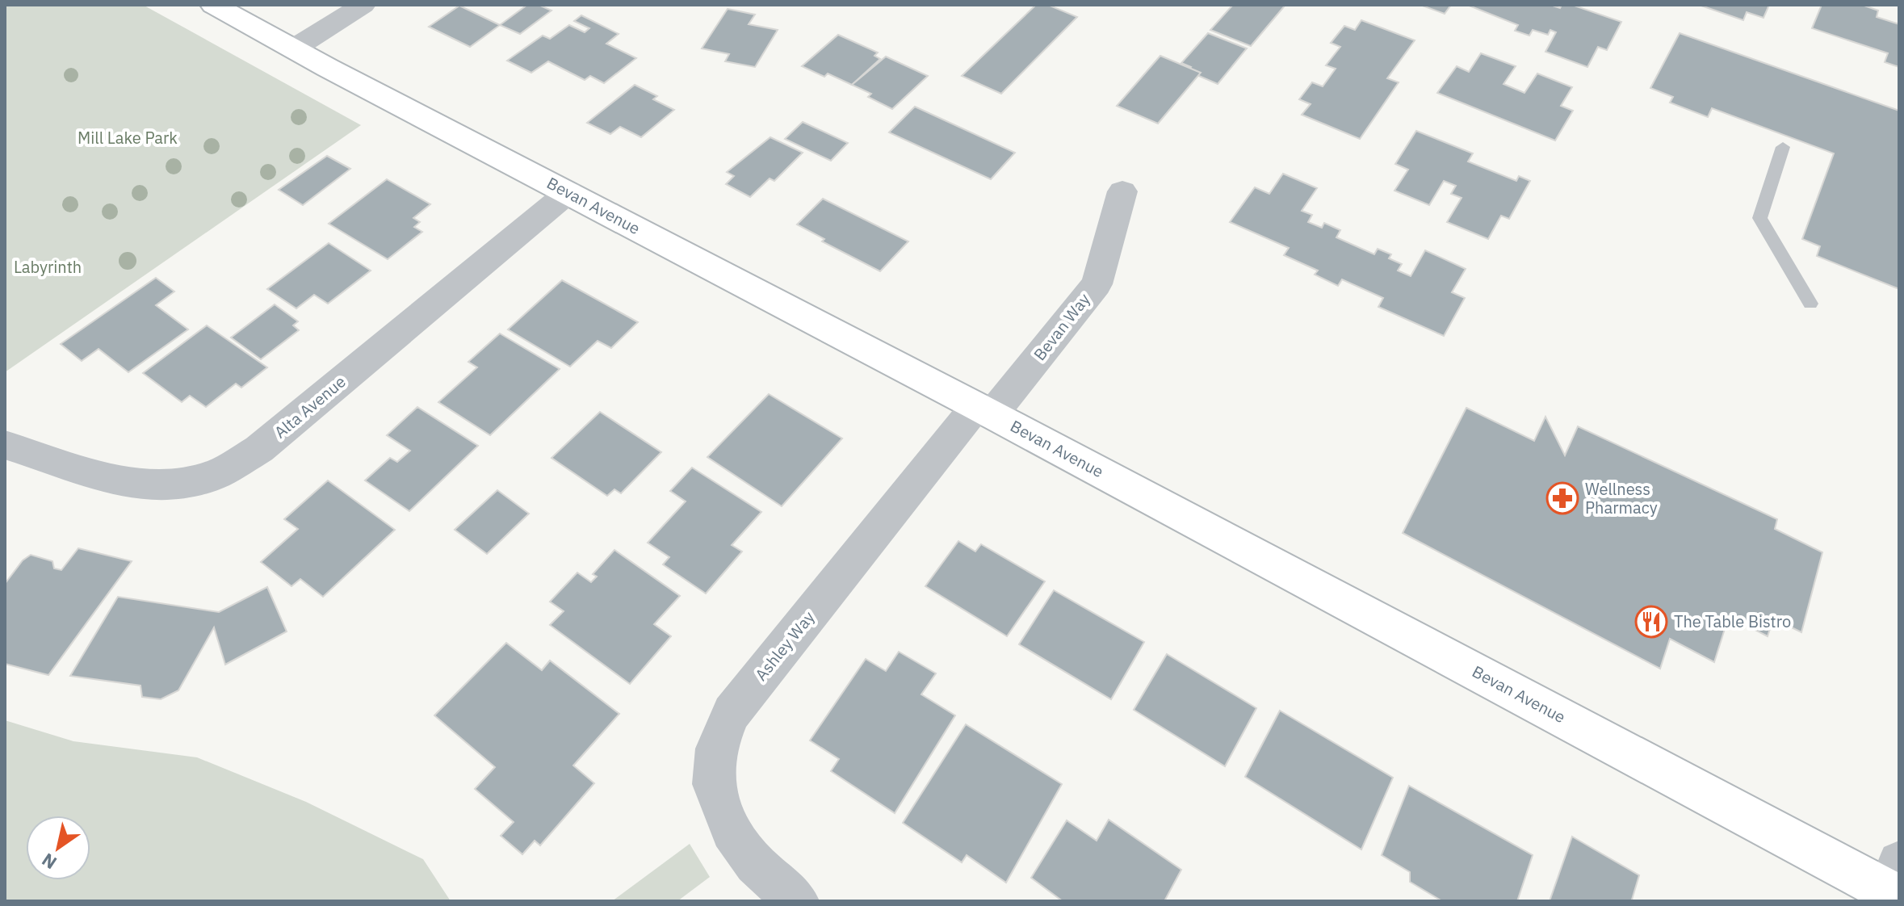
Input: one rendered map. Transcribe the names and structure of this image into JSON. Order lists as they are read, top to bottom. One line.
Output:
{"streets":{"street":["Bevan Avenue","Bevan Way","Alta Avenue","Ashley Way"]},"crossings":[["Bevan Avenue","Bevan Way"],["Bevan Avenue","Alta Avenue"],["Bevan Avenue","Ashley Way"],["Bevan Way","Ashley Way"]],"parks":["Mill Lake Park","Labyrinth"],"places":{"pharmacy":["Wellness Pharmacy"],"restaurant":["The Table Bistro"]},"north":"bottom left"}
